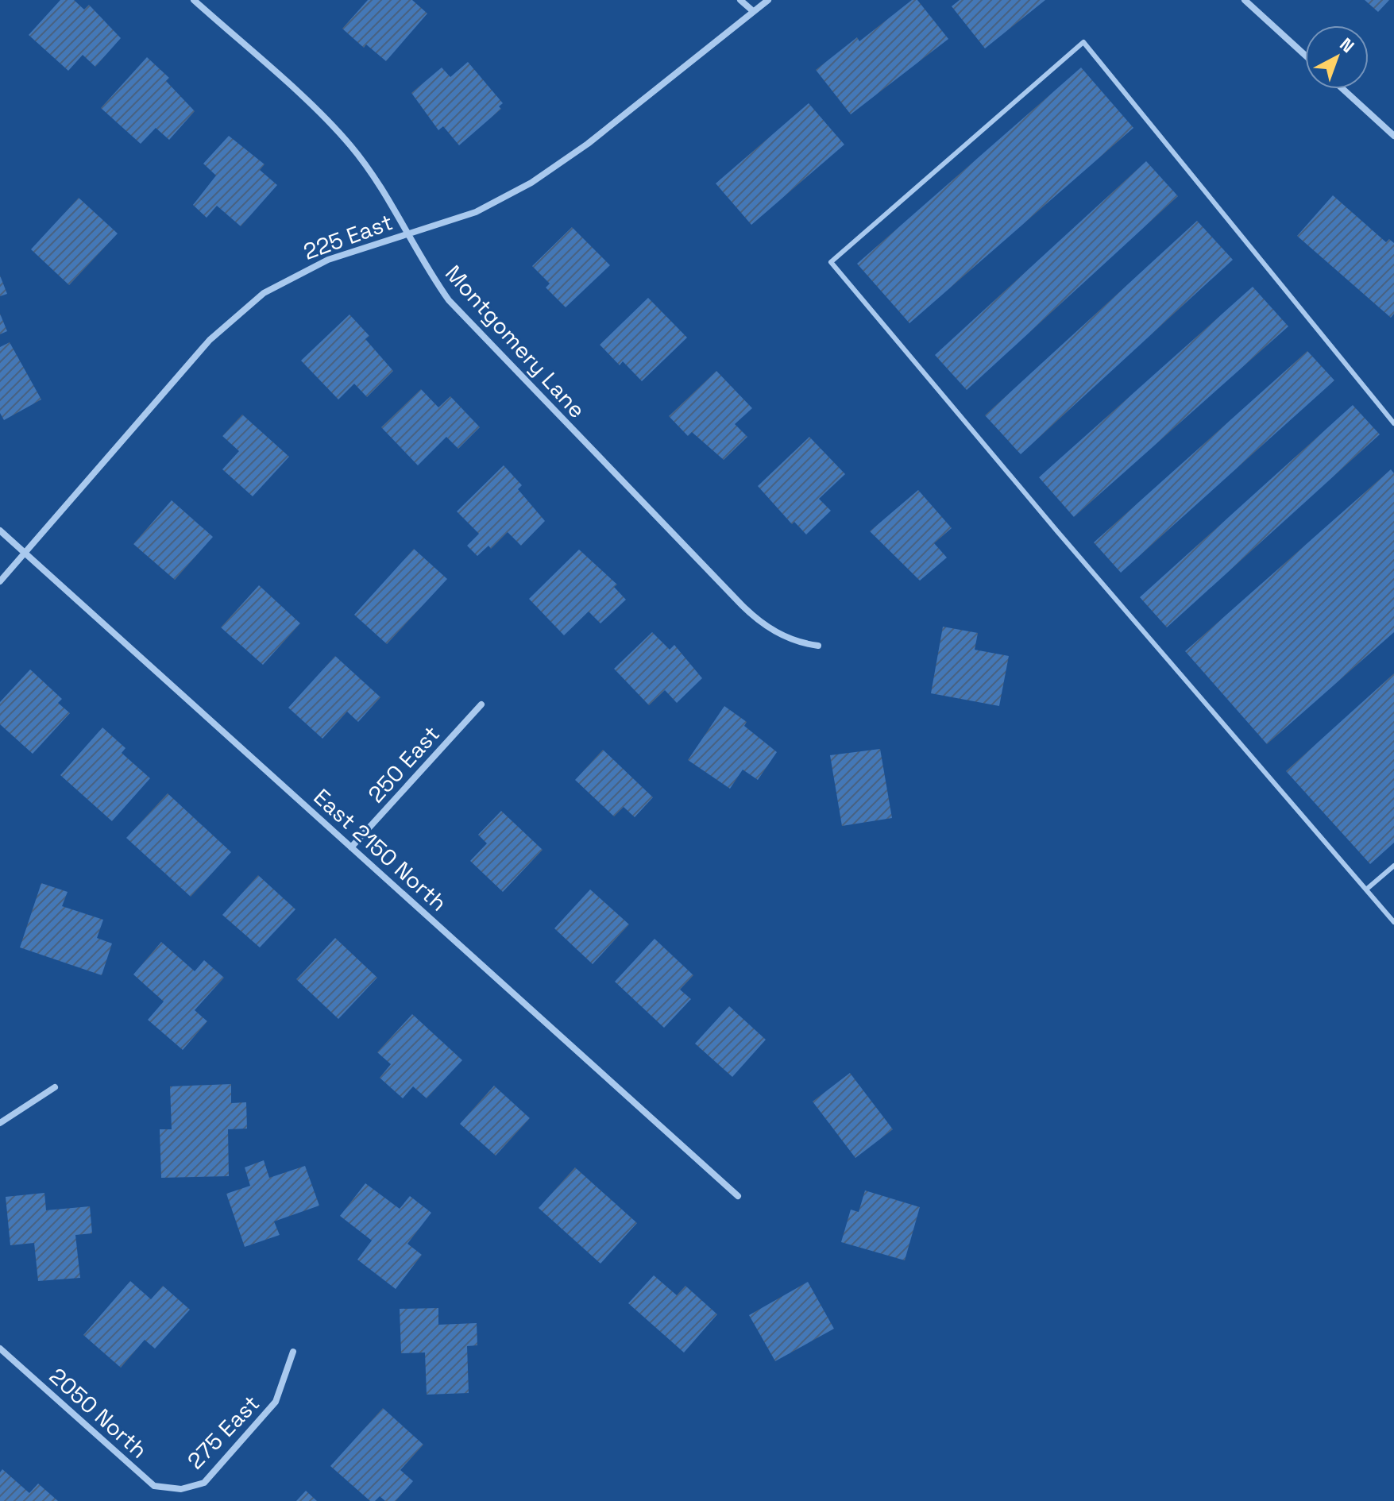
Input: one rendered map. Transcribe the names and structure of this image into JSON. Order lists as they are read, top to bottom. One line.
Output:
{"streets":{"street":["225 East","Montgomery Lane","250 East","East 2150 North","2050 North","275 East"]},"crossings":[["225 East","Montgomery Lane"],["225 East","East 2150 North"],["250 East","East 2150 North"],["2050 North","275 East"]],"north":"top right"}
